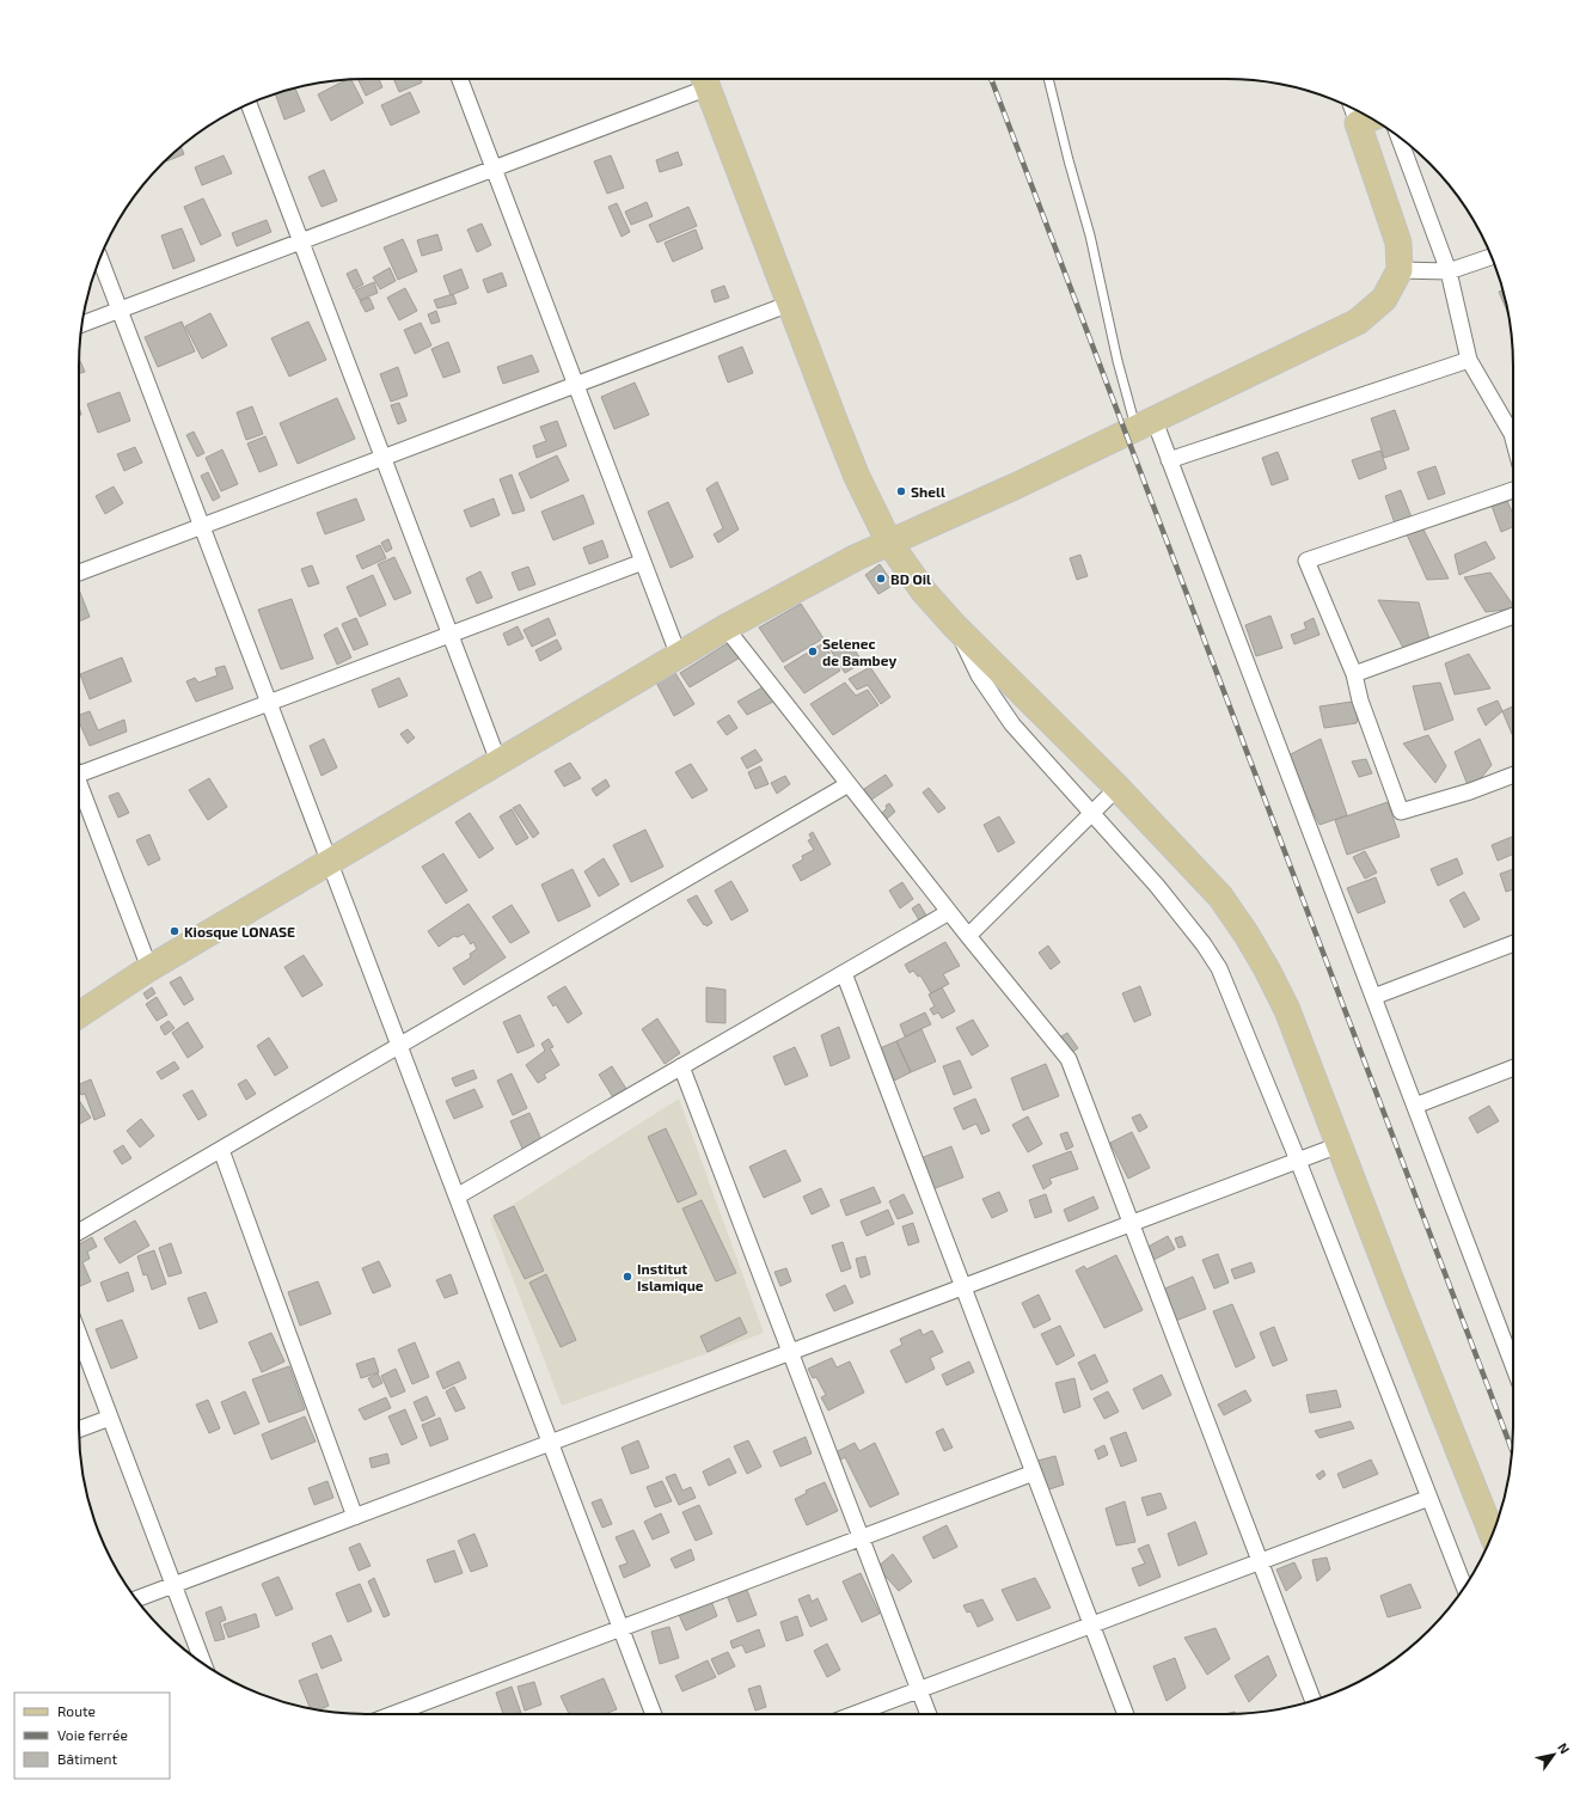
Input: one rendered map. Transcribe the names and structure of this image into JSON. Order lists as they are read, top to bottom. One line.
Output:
{"places":["Shell","BD Oil","Selenec de Bambey","Kiosque LONASE","Institut Islamique"],"legend":["Route","Voie ferrée","Bâtiment"],"north":"top right"}
